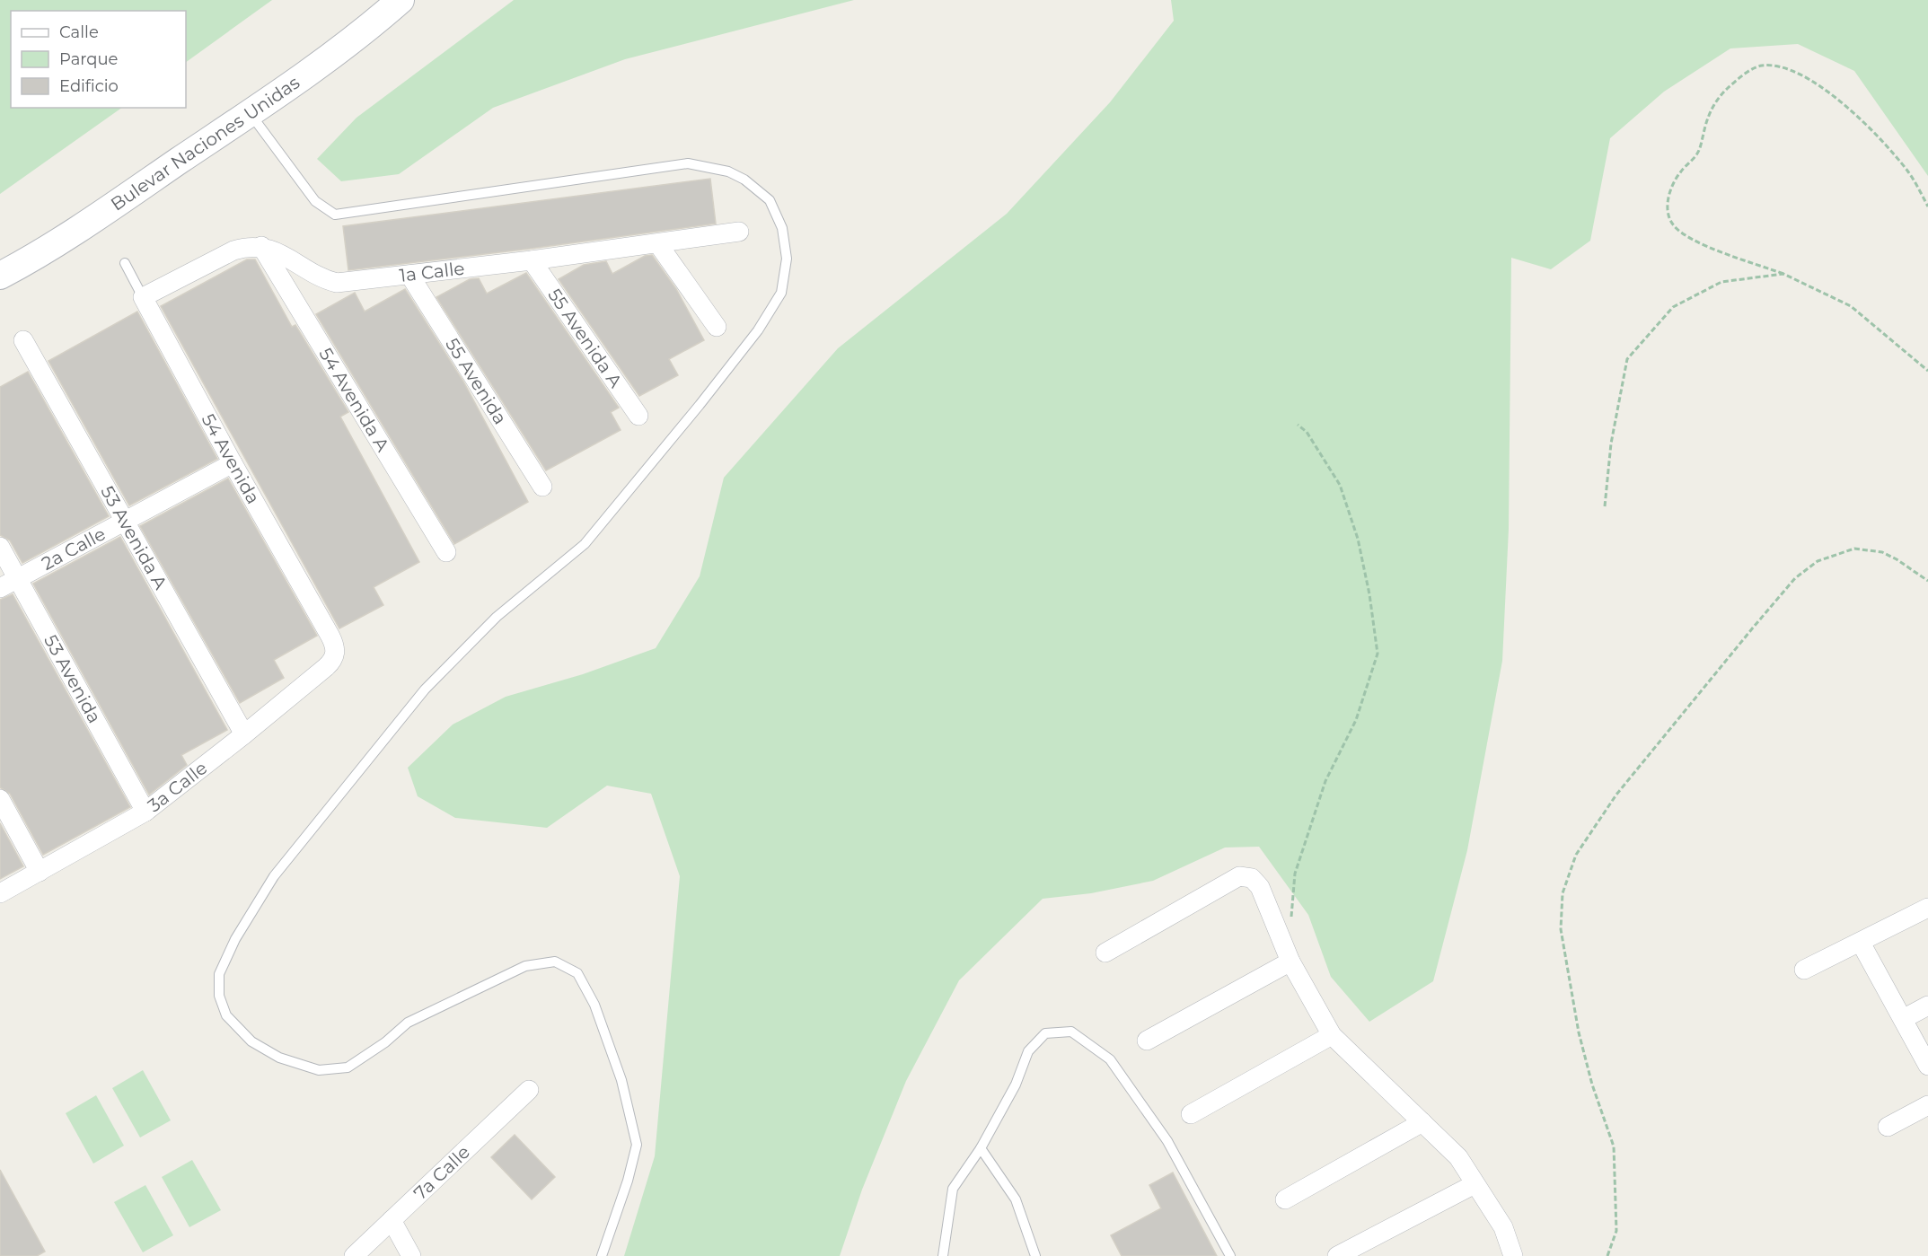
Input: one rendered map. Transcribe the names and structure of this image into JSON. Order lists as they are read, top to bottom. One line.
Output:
{"streets":{"main road":["Bulevar Naciones Unidas"],"street":["1a Calle","55 Avenida A","55 Avenida","54 Avenida A","54 Avenida","53 Avenida A","2a Calle","53 Avenida","3a Calle","7a Calle"]},"crossings":[["1a Calle","55 Avenida A"],["1a Calle","55 Avenida"],["1a Calle","54 Avenida A"],["54 Avenida","2a Calle"],["54 Avenida","3a Calle"],["53 Avenida A","2a Calle"],["53 Avenida A","3a Calle"],["2a Calle","53 Avenida"],["53 Avenida","3a Calle"]],"legend":["Calle","Parque","Edificio"]}
